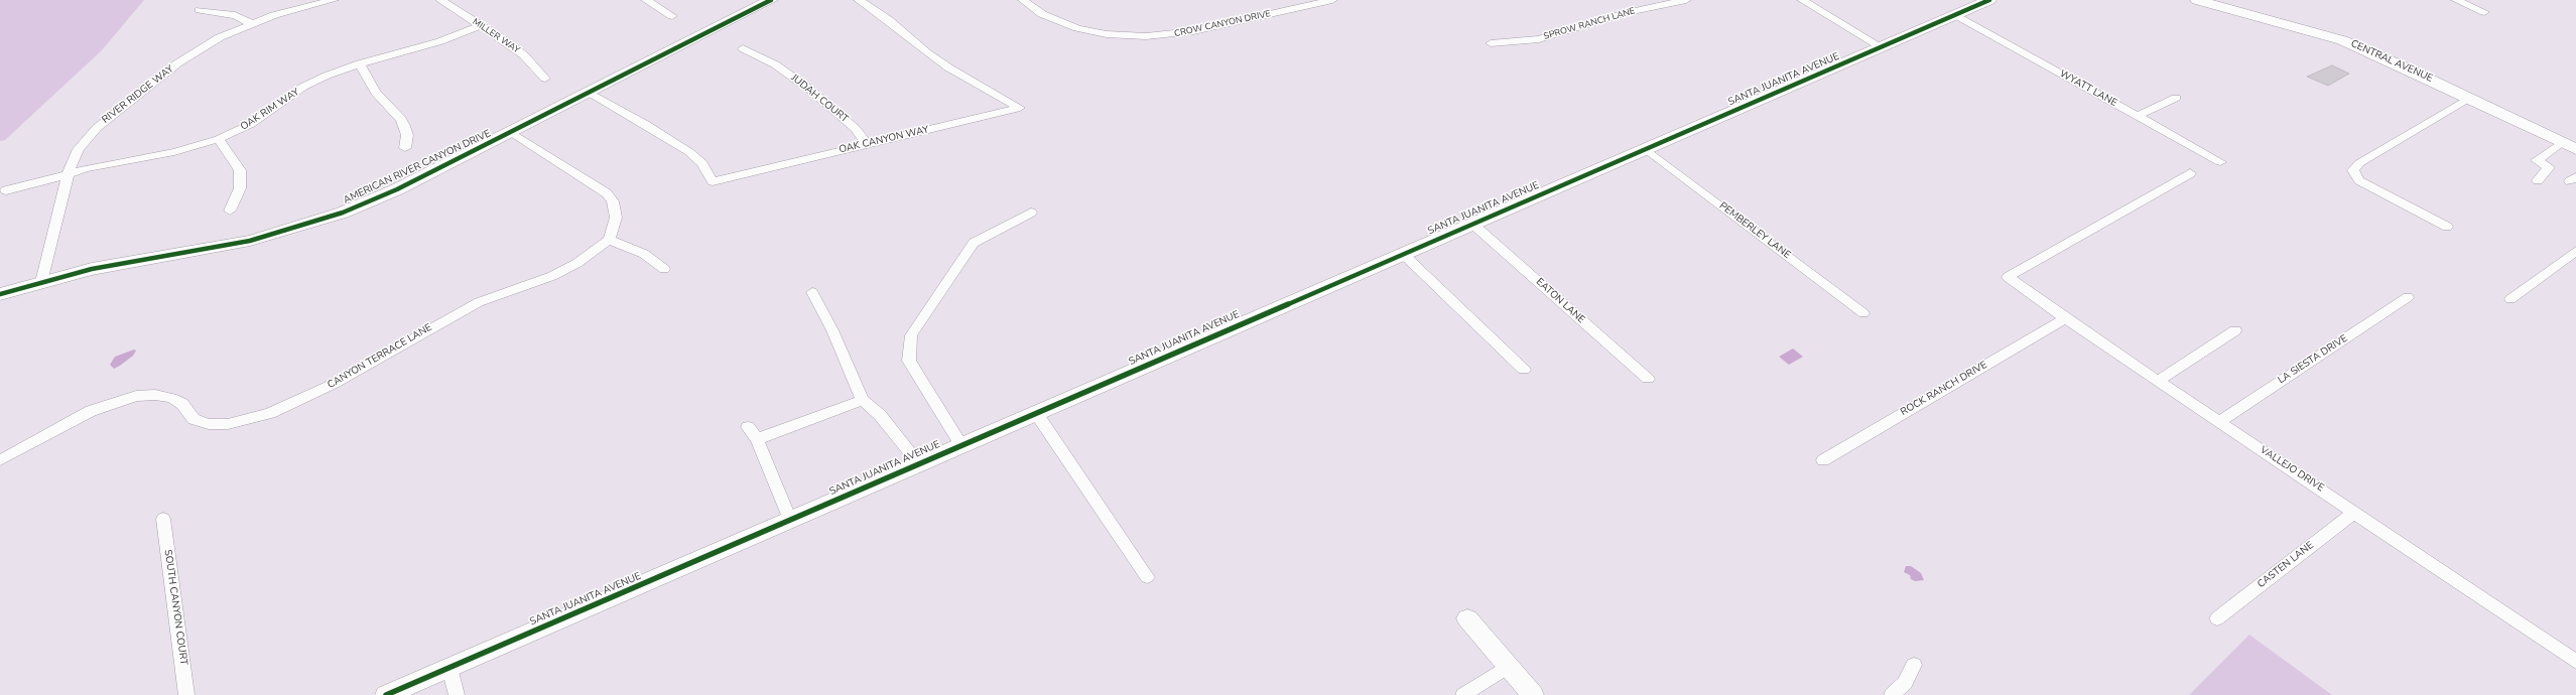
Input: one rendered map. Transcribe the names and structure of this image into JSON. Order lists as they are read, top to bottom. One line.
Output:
{"streets":{"street":["CROW CANYON DRIVE","SPROW RANCH LANE","MILLER WAY","CENTRAL AVENUE","SANTA JUANITA AVENUE","WYATT LANE","RIVER RIDGE WAY","JUDAH COURT","OAK RIM WAY","OAK CANYON WAY","AMERICAN RIVER CANYON DRIVE","PEMBERLEY LANE","EATON LANE","CANYON TERRACE LANE","LA SIESTA DRIVE","ROCK RANCH DRIVE","VALLEJO DRIVE","CASTEN LANE","SOUTH CANYON COURT"]},"crossings":[["MILLER WAY","OAK RIM WAY"],["SANTA JUANITA AVENUE","WYATT LANE"],["SANTA JUANITA AVENUE","PEMBERLEY LANE"],["SANTA JUANITA AVENUE","EATON LANE"],["RIVER RIDGE WAY","OAK RIM WAY"],["RIVER RIDGE WAY","AMERICAN RIVER CANYON DRIVE"],["JUDAH COURT","OAK CANYON WAY"],["OAK CANYON WAY","AMERICAN RIVER CANYON DRIVE"],["LA SIESTA DRIVE","VALLEJO DRIVE"],["ROCK RANCH DRIVE","VALLEJO DRIVE"],["VALLEJO DRIVE","CASTEN LANE"]]}
